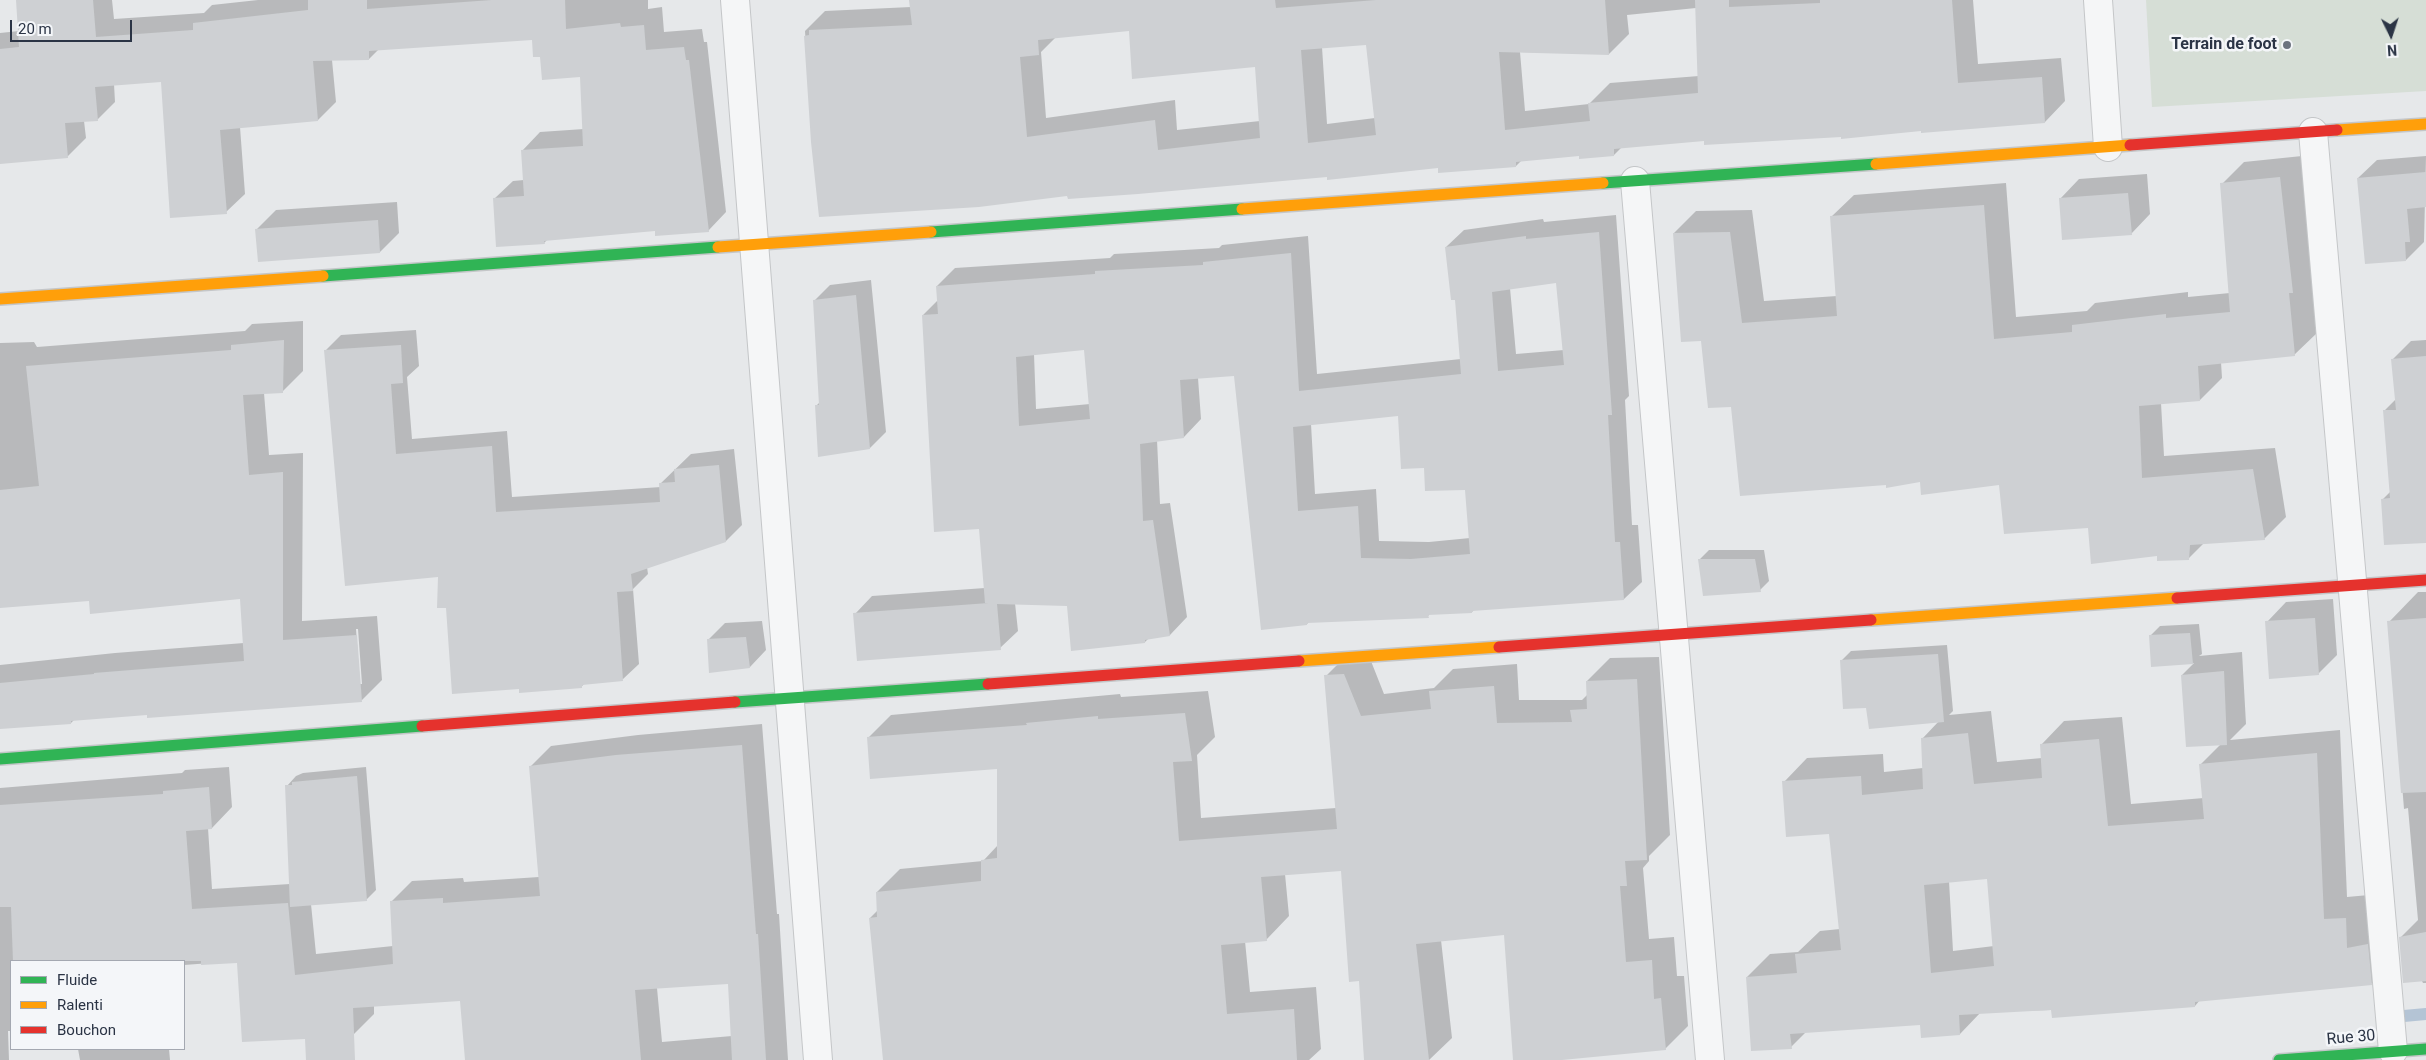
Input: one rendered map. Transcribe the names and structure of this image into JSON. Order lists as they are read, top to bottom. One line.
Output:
{"streets":{"street":["Rue 30"]},"places":["Terrain de foot"],"legend":["Fluide","Ralenti","Bouchon"],"scale_bar":"20 m","north":"bottom"}
